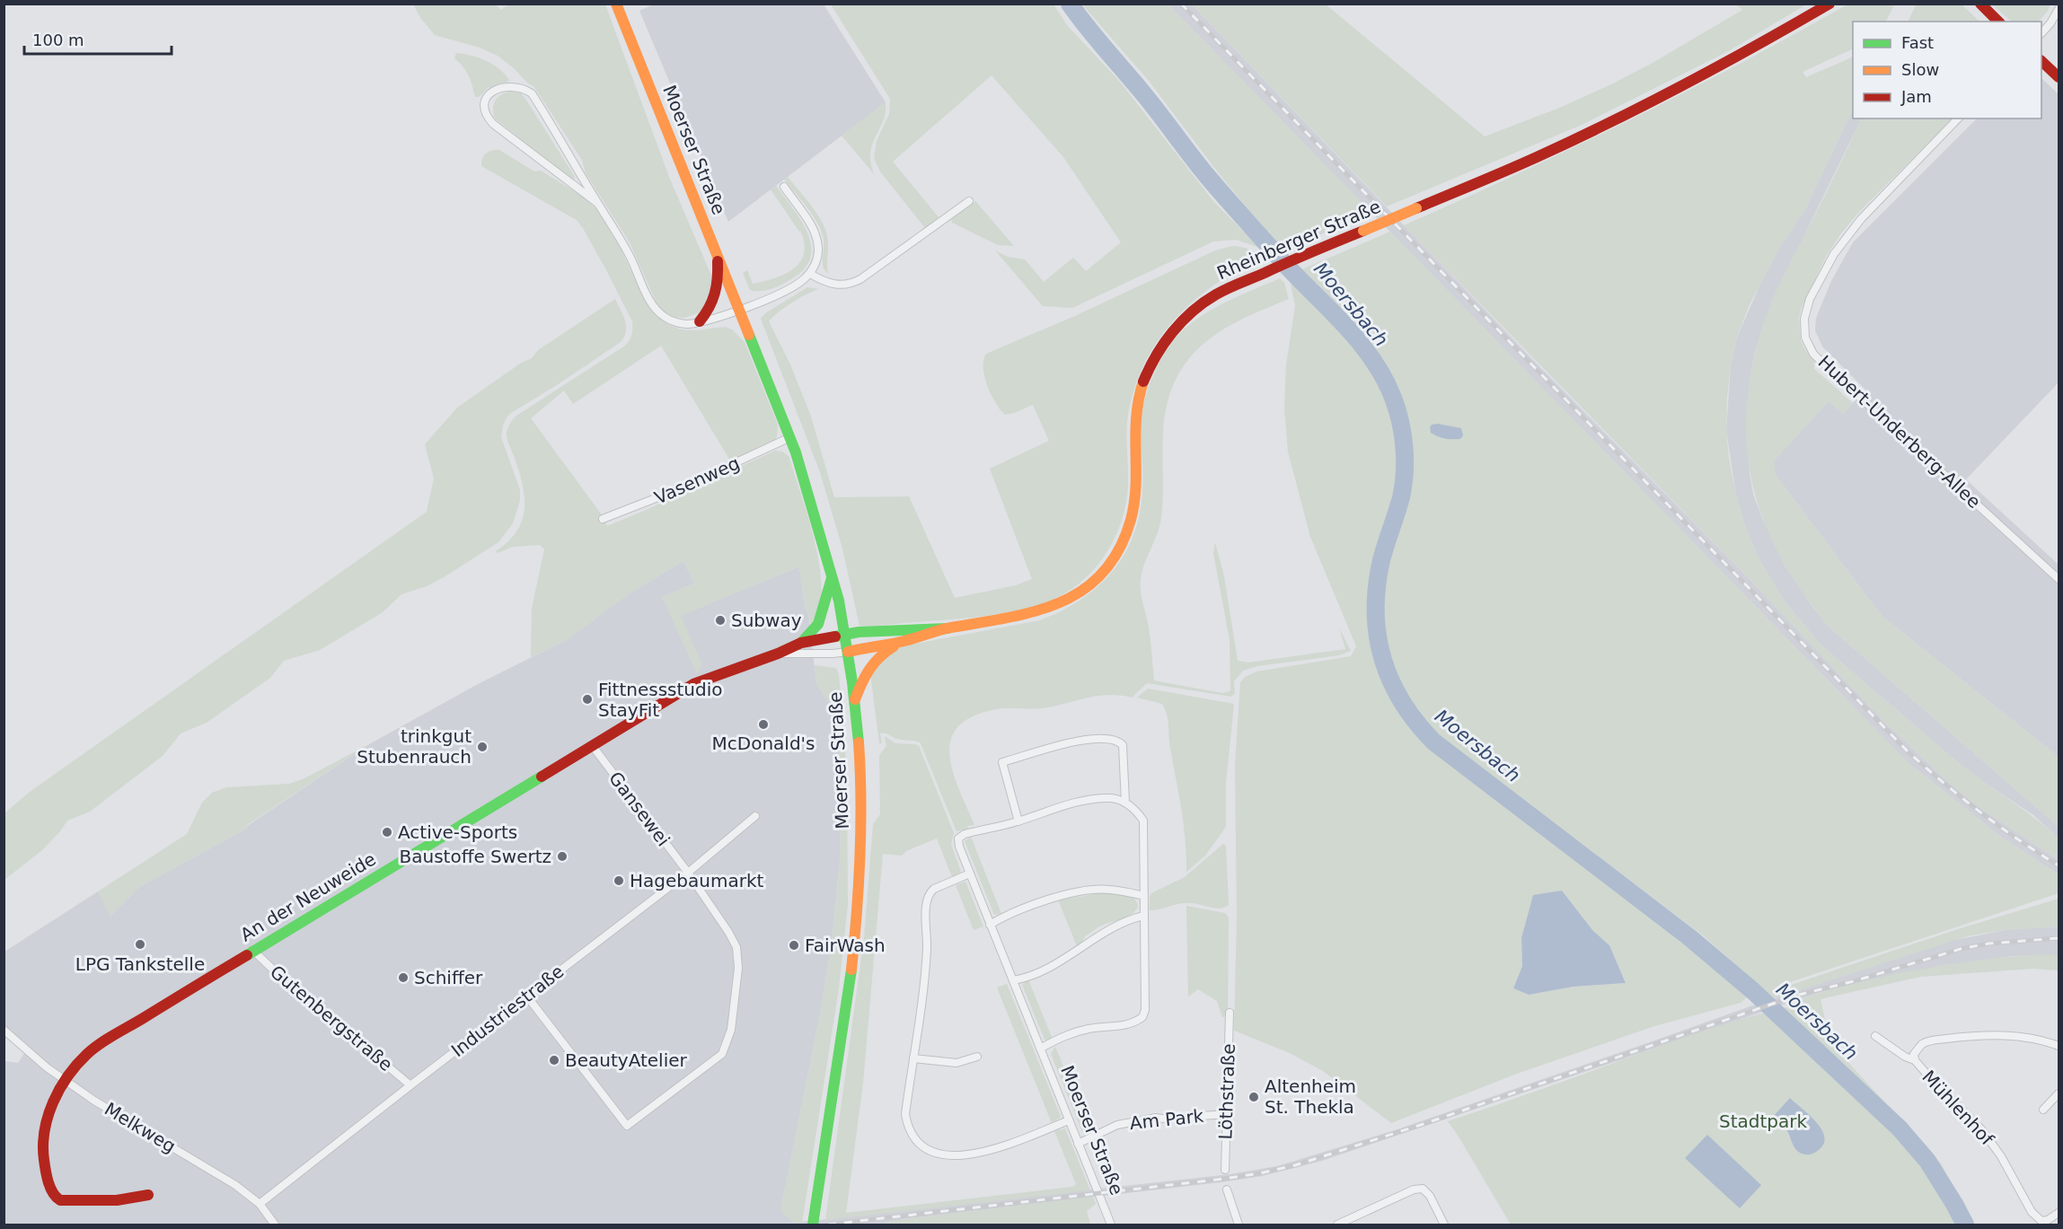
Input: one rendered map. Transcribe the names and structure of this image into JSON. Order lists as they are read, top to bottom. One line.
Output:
{"streets":{"main road":["Moerser Straße","Rheinberger Straße","An der Neuweide"],"street":["Hubert-Underberg-Allee","Vasenweg","Gansewei","Industriestraße","Gutenbergstraße","Löthstraße","Mühlenhof","Am Park","Melkweg"]},"crossings":[["Moerser Straße","Rheinberger Straße"],["Moerser Straße","Vasenweg"],["Moerser Straße","An der Neuweide"],["Moerser Straße","Am Park"],["Rheinberger Straße","An der Neuweide"],["Gansewei","An der Neuweide"],["Gansewei","Industriestraße"],["An der Neuweide","Gutenbergstraße"],["An der Neuweide","Melkweg"],["Industriestraße","Gutenbergstraße"],["Industriestraße","Melkweg"],["Löthstraße","Am Park"]],"water":["Moersbach"],"parks":["Stadtpark"],"places":["Subway","Fittnessstudio StayFit","McDonald's","trinkgut Stubenrauch","Active-Sports","Baustoffe Swertz","Hagebaumarkt","LPG Tankstelle","FairWash","Schiffer","BeautyAtelier","Altenheim St. Thekla"],"legend":["Fast","Slow","Jam"],"scale_bar":"100 m"}
